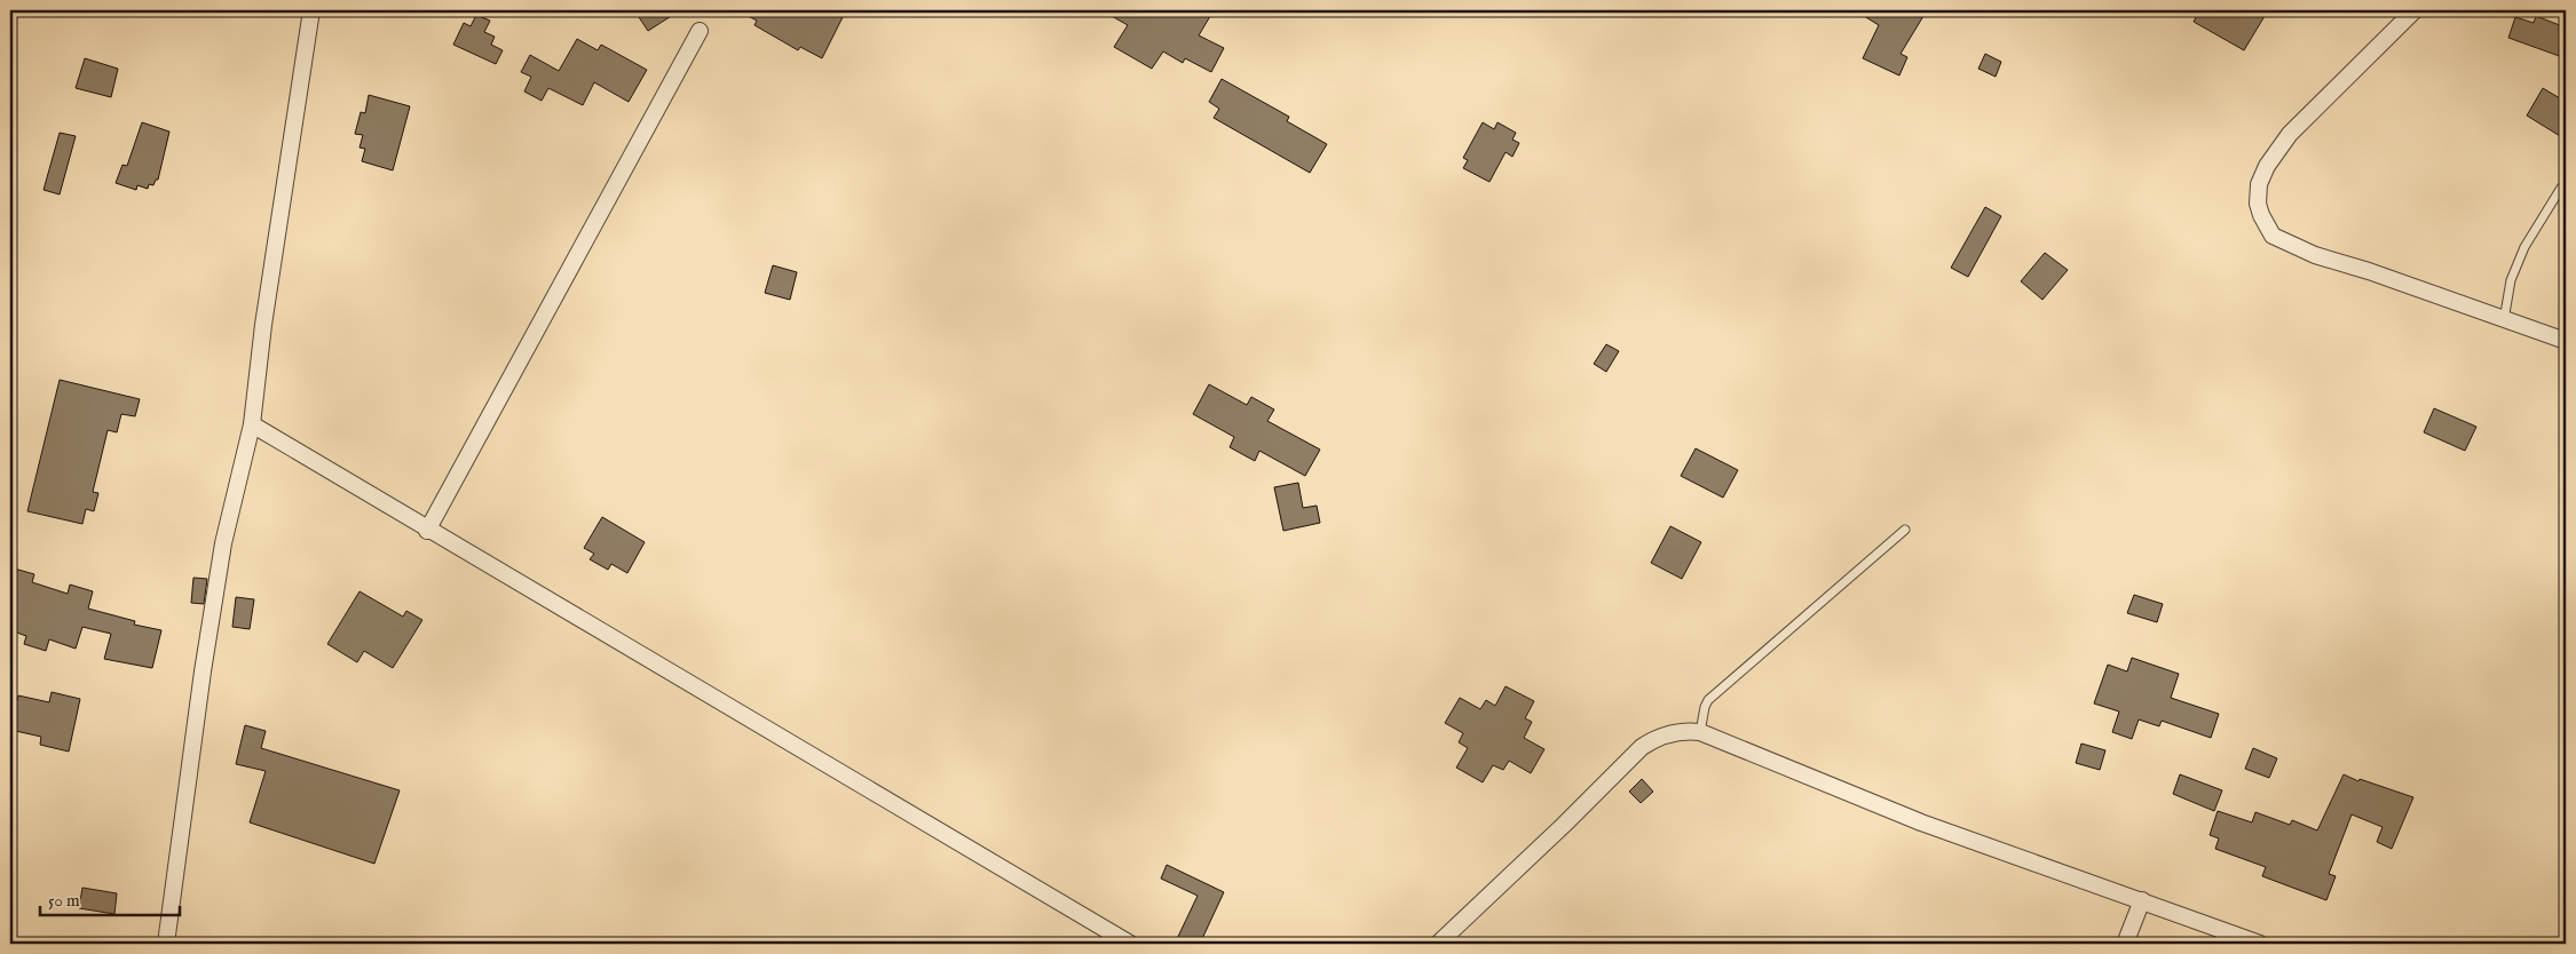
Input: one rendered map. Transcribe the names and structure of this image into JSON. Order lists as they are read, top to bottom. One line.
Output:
{"scale_bar":"50 m"}
